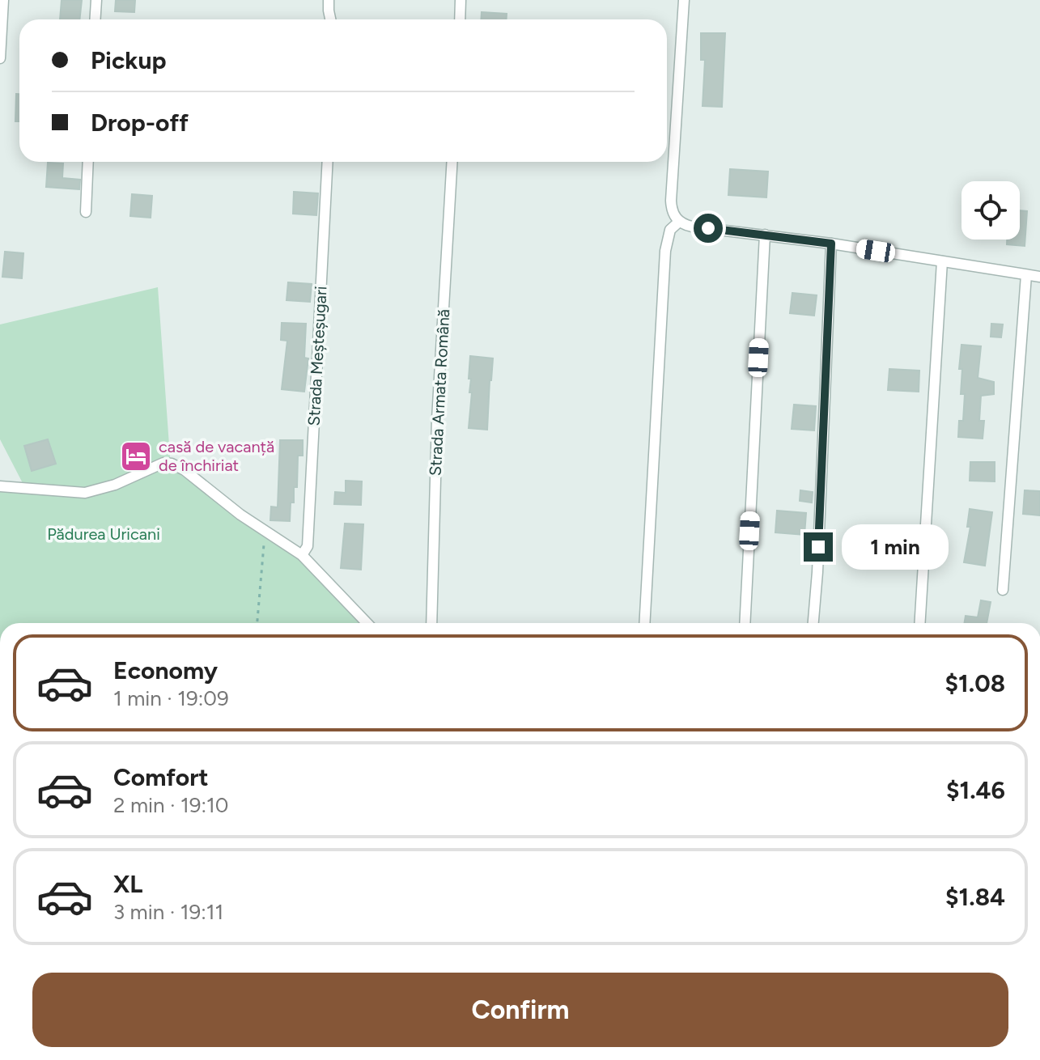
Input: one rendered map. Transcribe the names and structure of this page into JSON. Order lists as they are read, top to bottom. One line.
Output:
{"streets":{"street":["Strada Meșteșugari","Strada Armata Română"]},"parks":["Pădurea Uricani"],"places":{"hotel":["casă de vacanță de închiriat"]},"page":{"banner":["Pickup","Drop-off"],"bubble":"1 min","list":[{"name":"Economy","note":"1 min · 19:09","value":"$1.08"},{"name":"Comfort","note":"2 min · 19:10","value":"$1.46"},{"name":"XL","note":"3 min · 19:11","value":"$1.84"}],"buttons":"Confirm"}}
